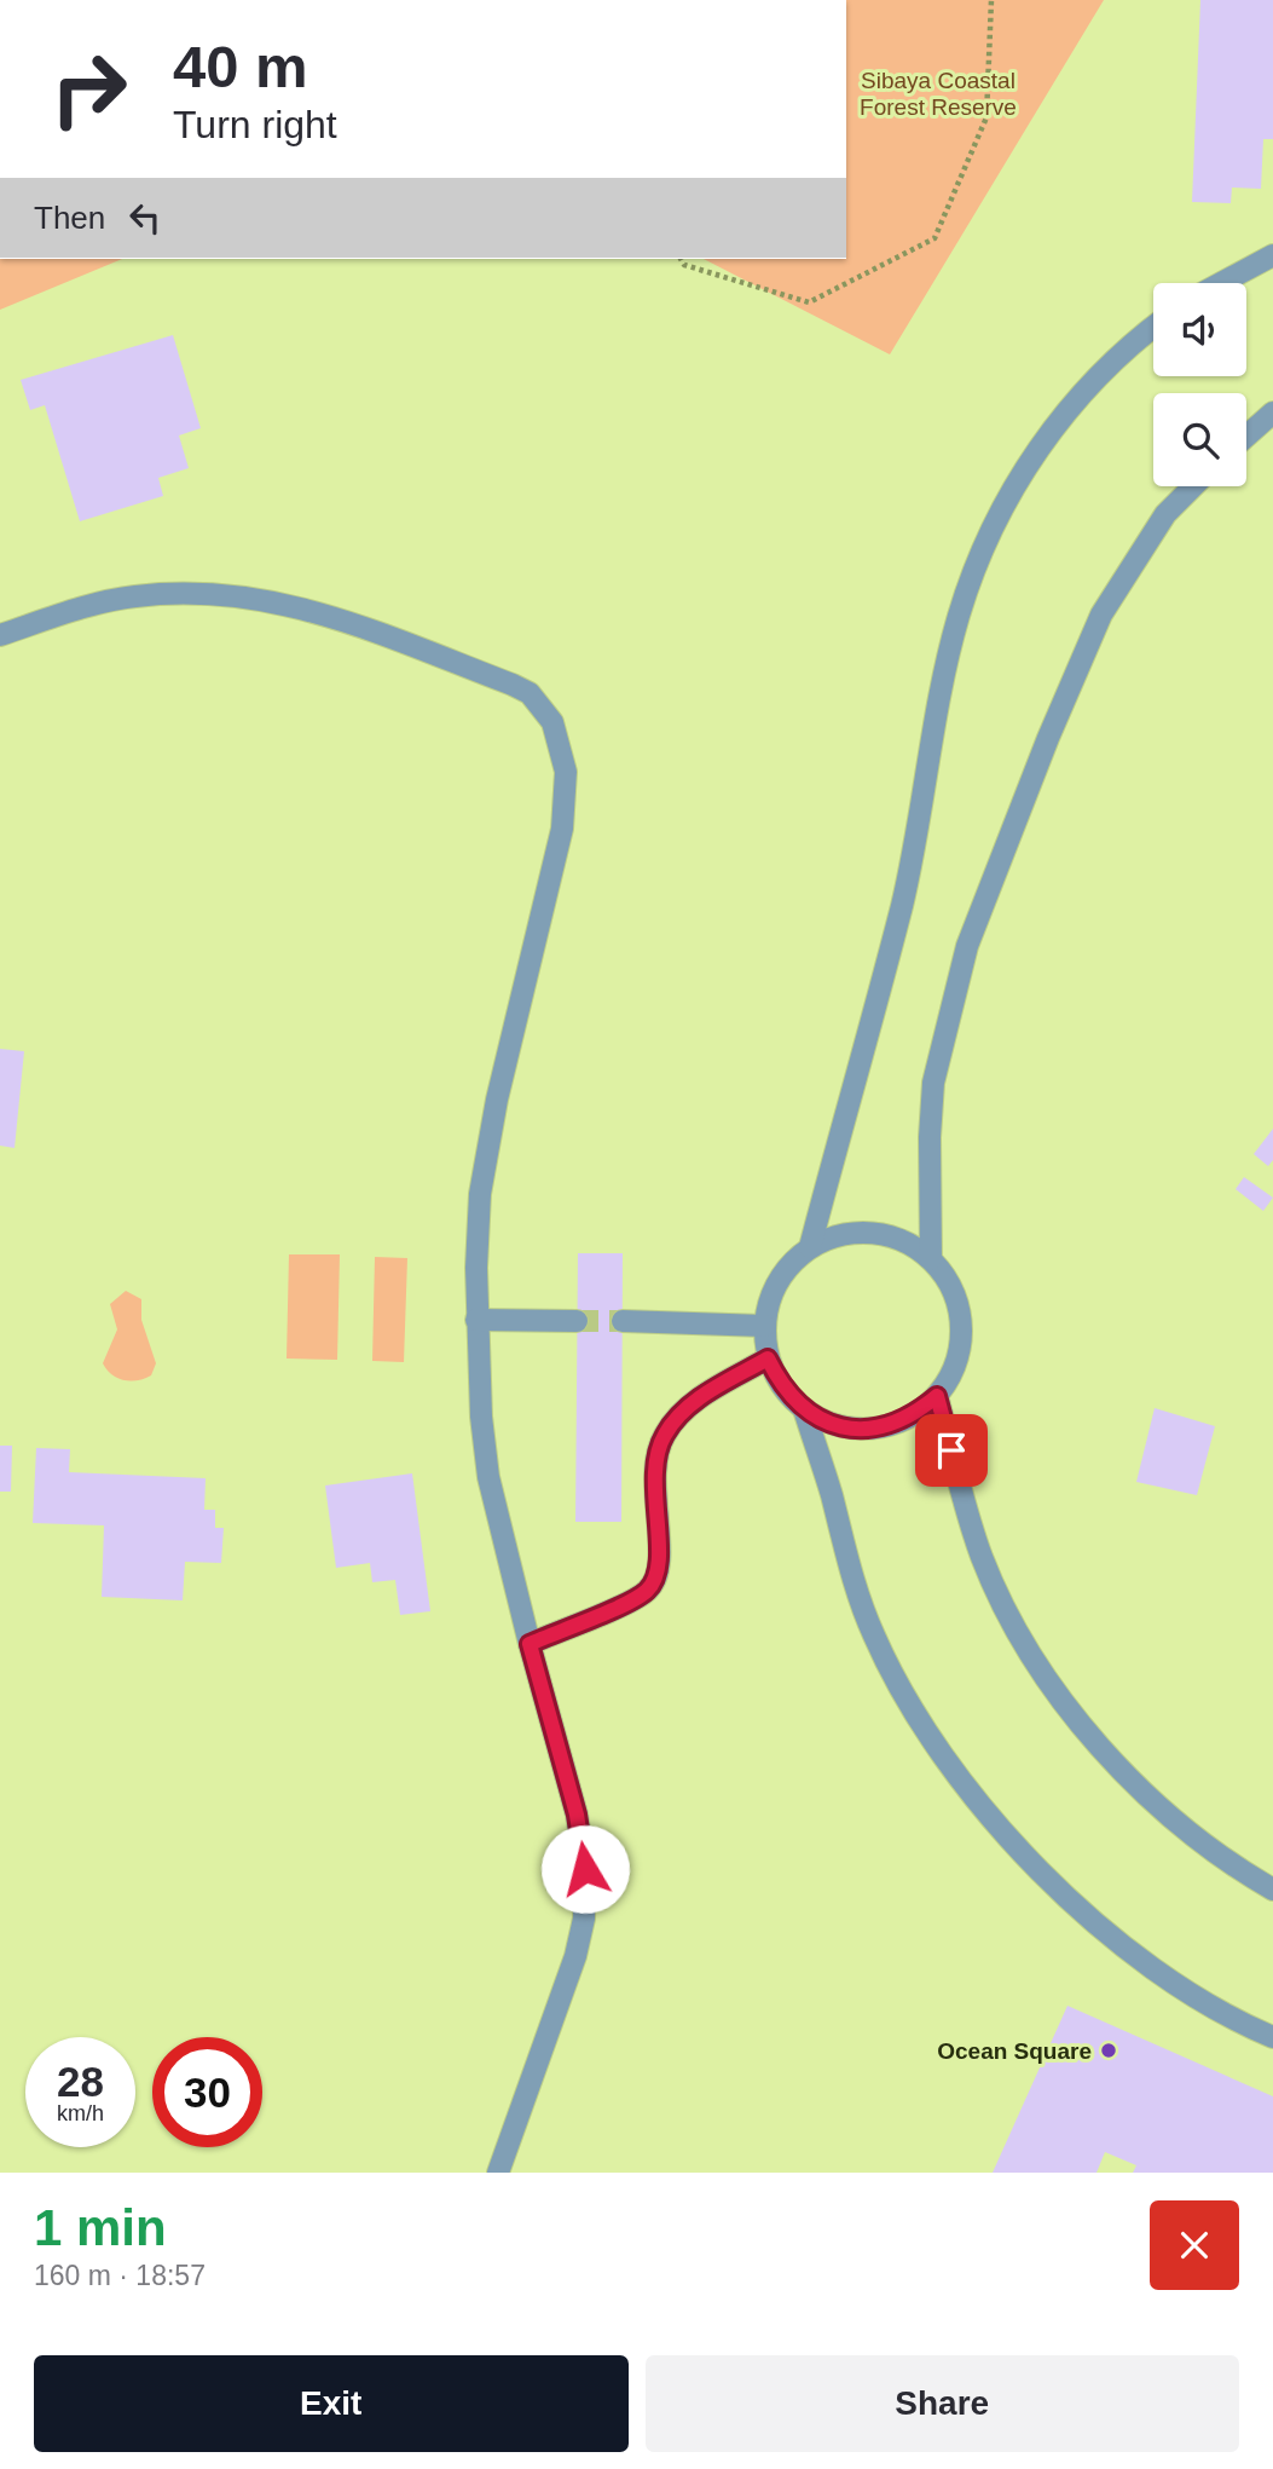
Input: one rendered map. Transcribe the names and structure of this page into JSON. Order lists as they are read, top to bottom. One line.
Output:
{"parks":["Sibaya Coastal Forest Reserve"],"places":["Ocean Square"],"page":{"turn":["40 m","Turn right"],"then":"Then","speed":"28 km/h","limit":"30","heading":["1 min","160 m · 18:57"],"buttons":["Exit","Share"]}}
